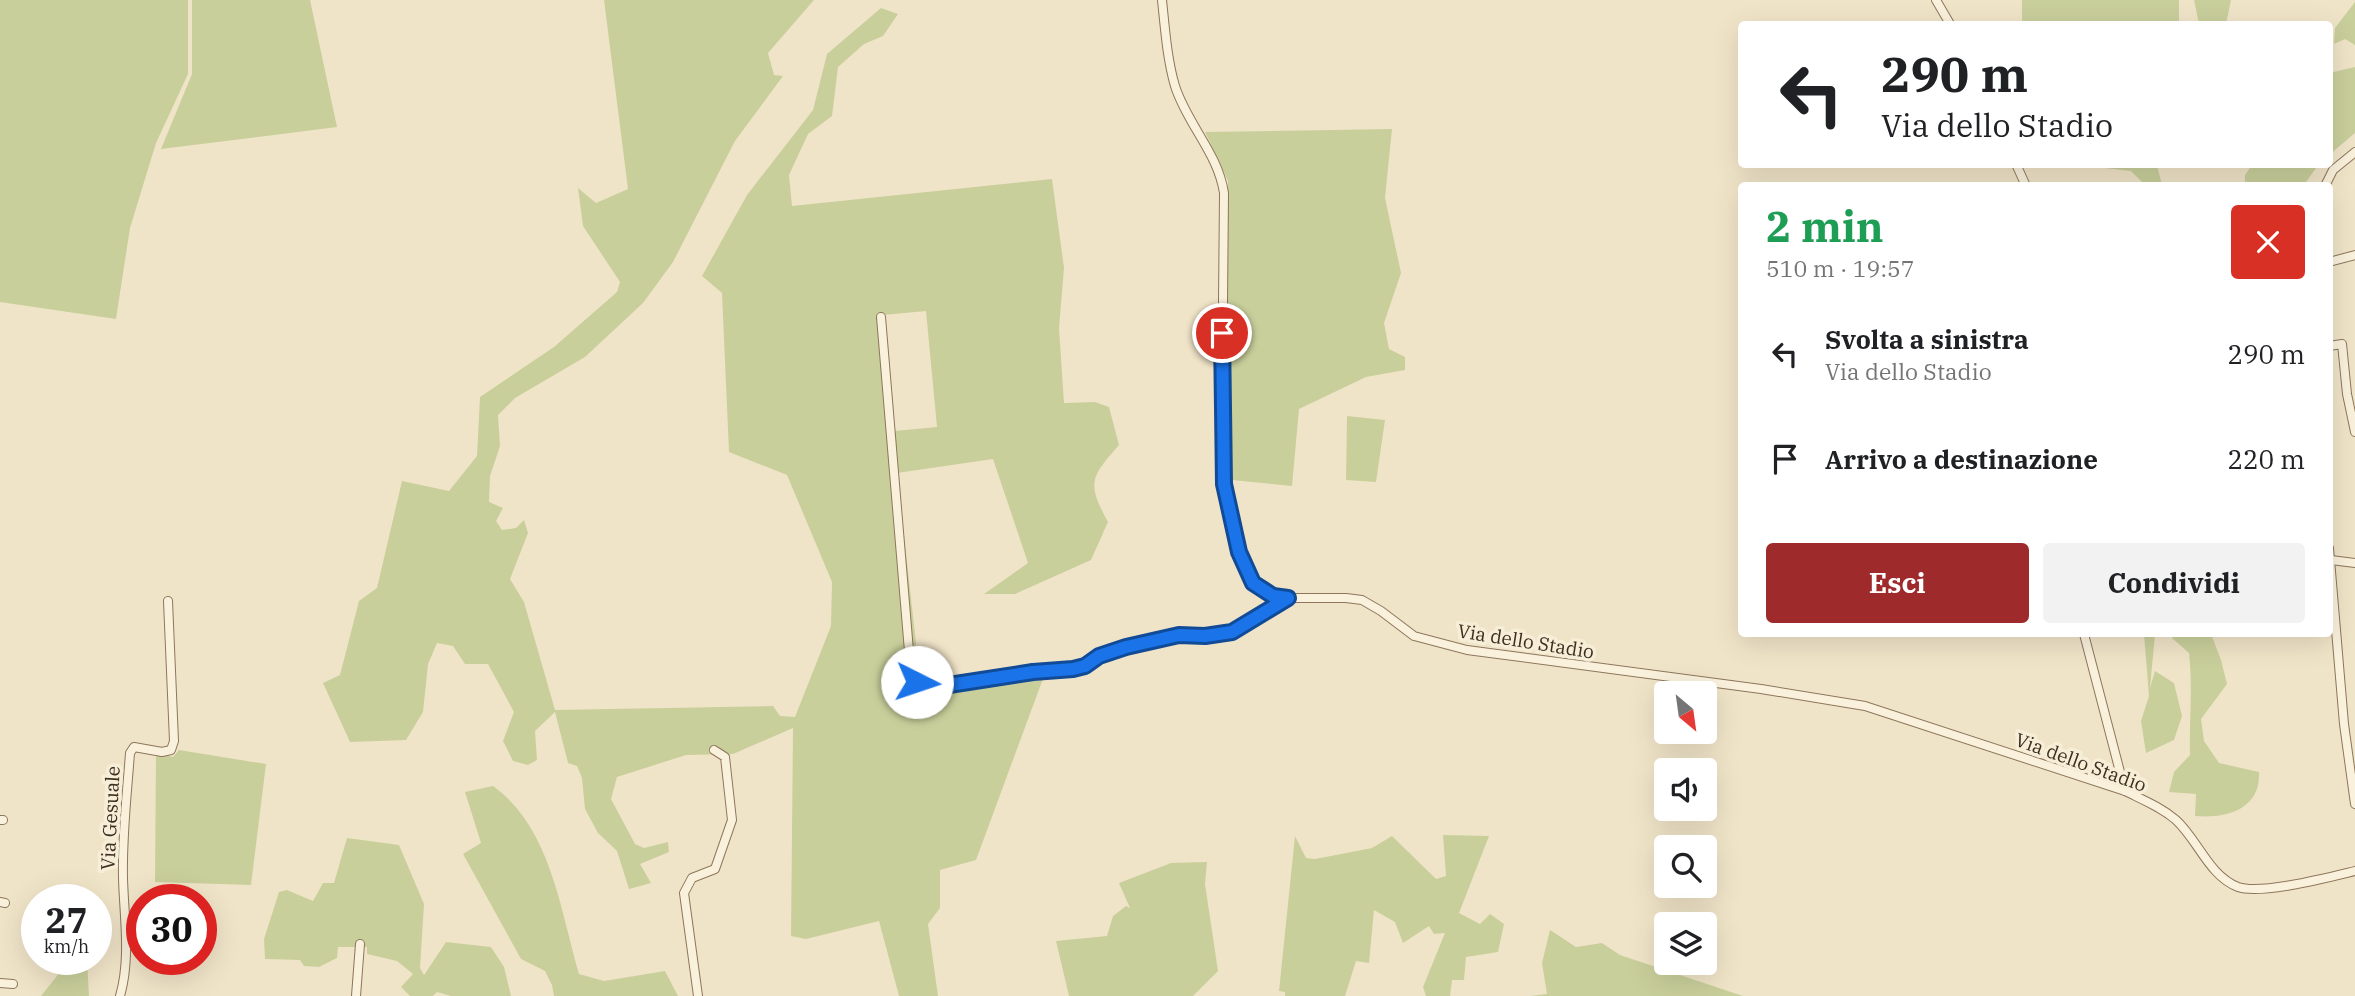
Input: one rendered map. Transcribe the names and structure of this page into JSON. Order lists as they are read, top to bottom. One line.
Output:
{"streets":{"street":["Via dello Stadio","Via Gesuale"]},"north":"bottom right","page":{"turn":["290 m","Via dello Stadio"],"heading":["2 min","510 m · 19:57"],"list":[{"name":"Svolta a sinistra","note":"Via dello Stadio","value":"290 m"},{"name":"Arrivo a destinazione","value":"220 m"}],"buttons":["Esci","Condividi"],"speed":"27 km/h","limit":"30"}}
